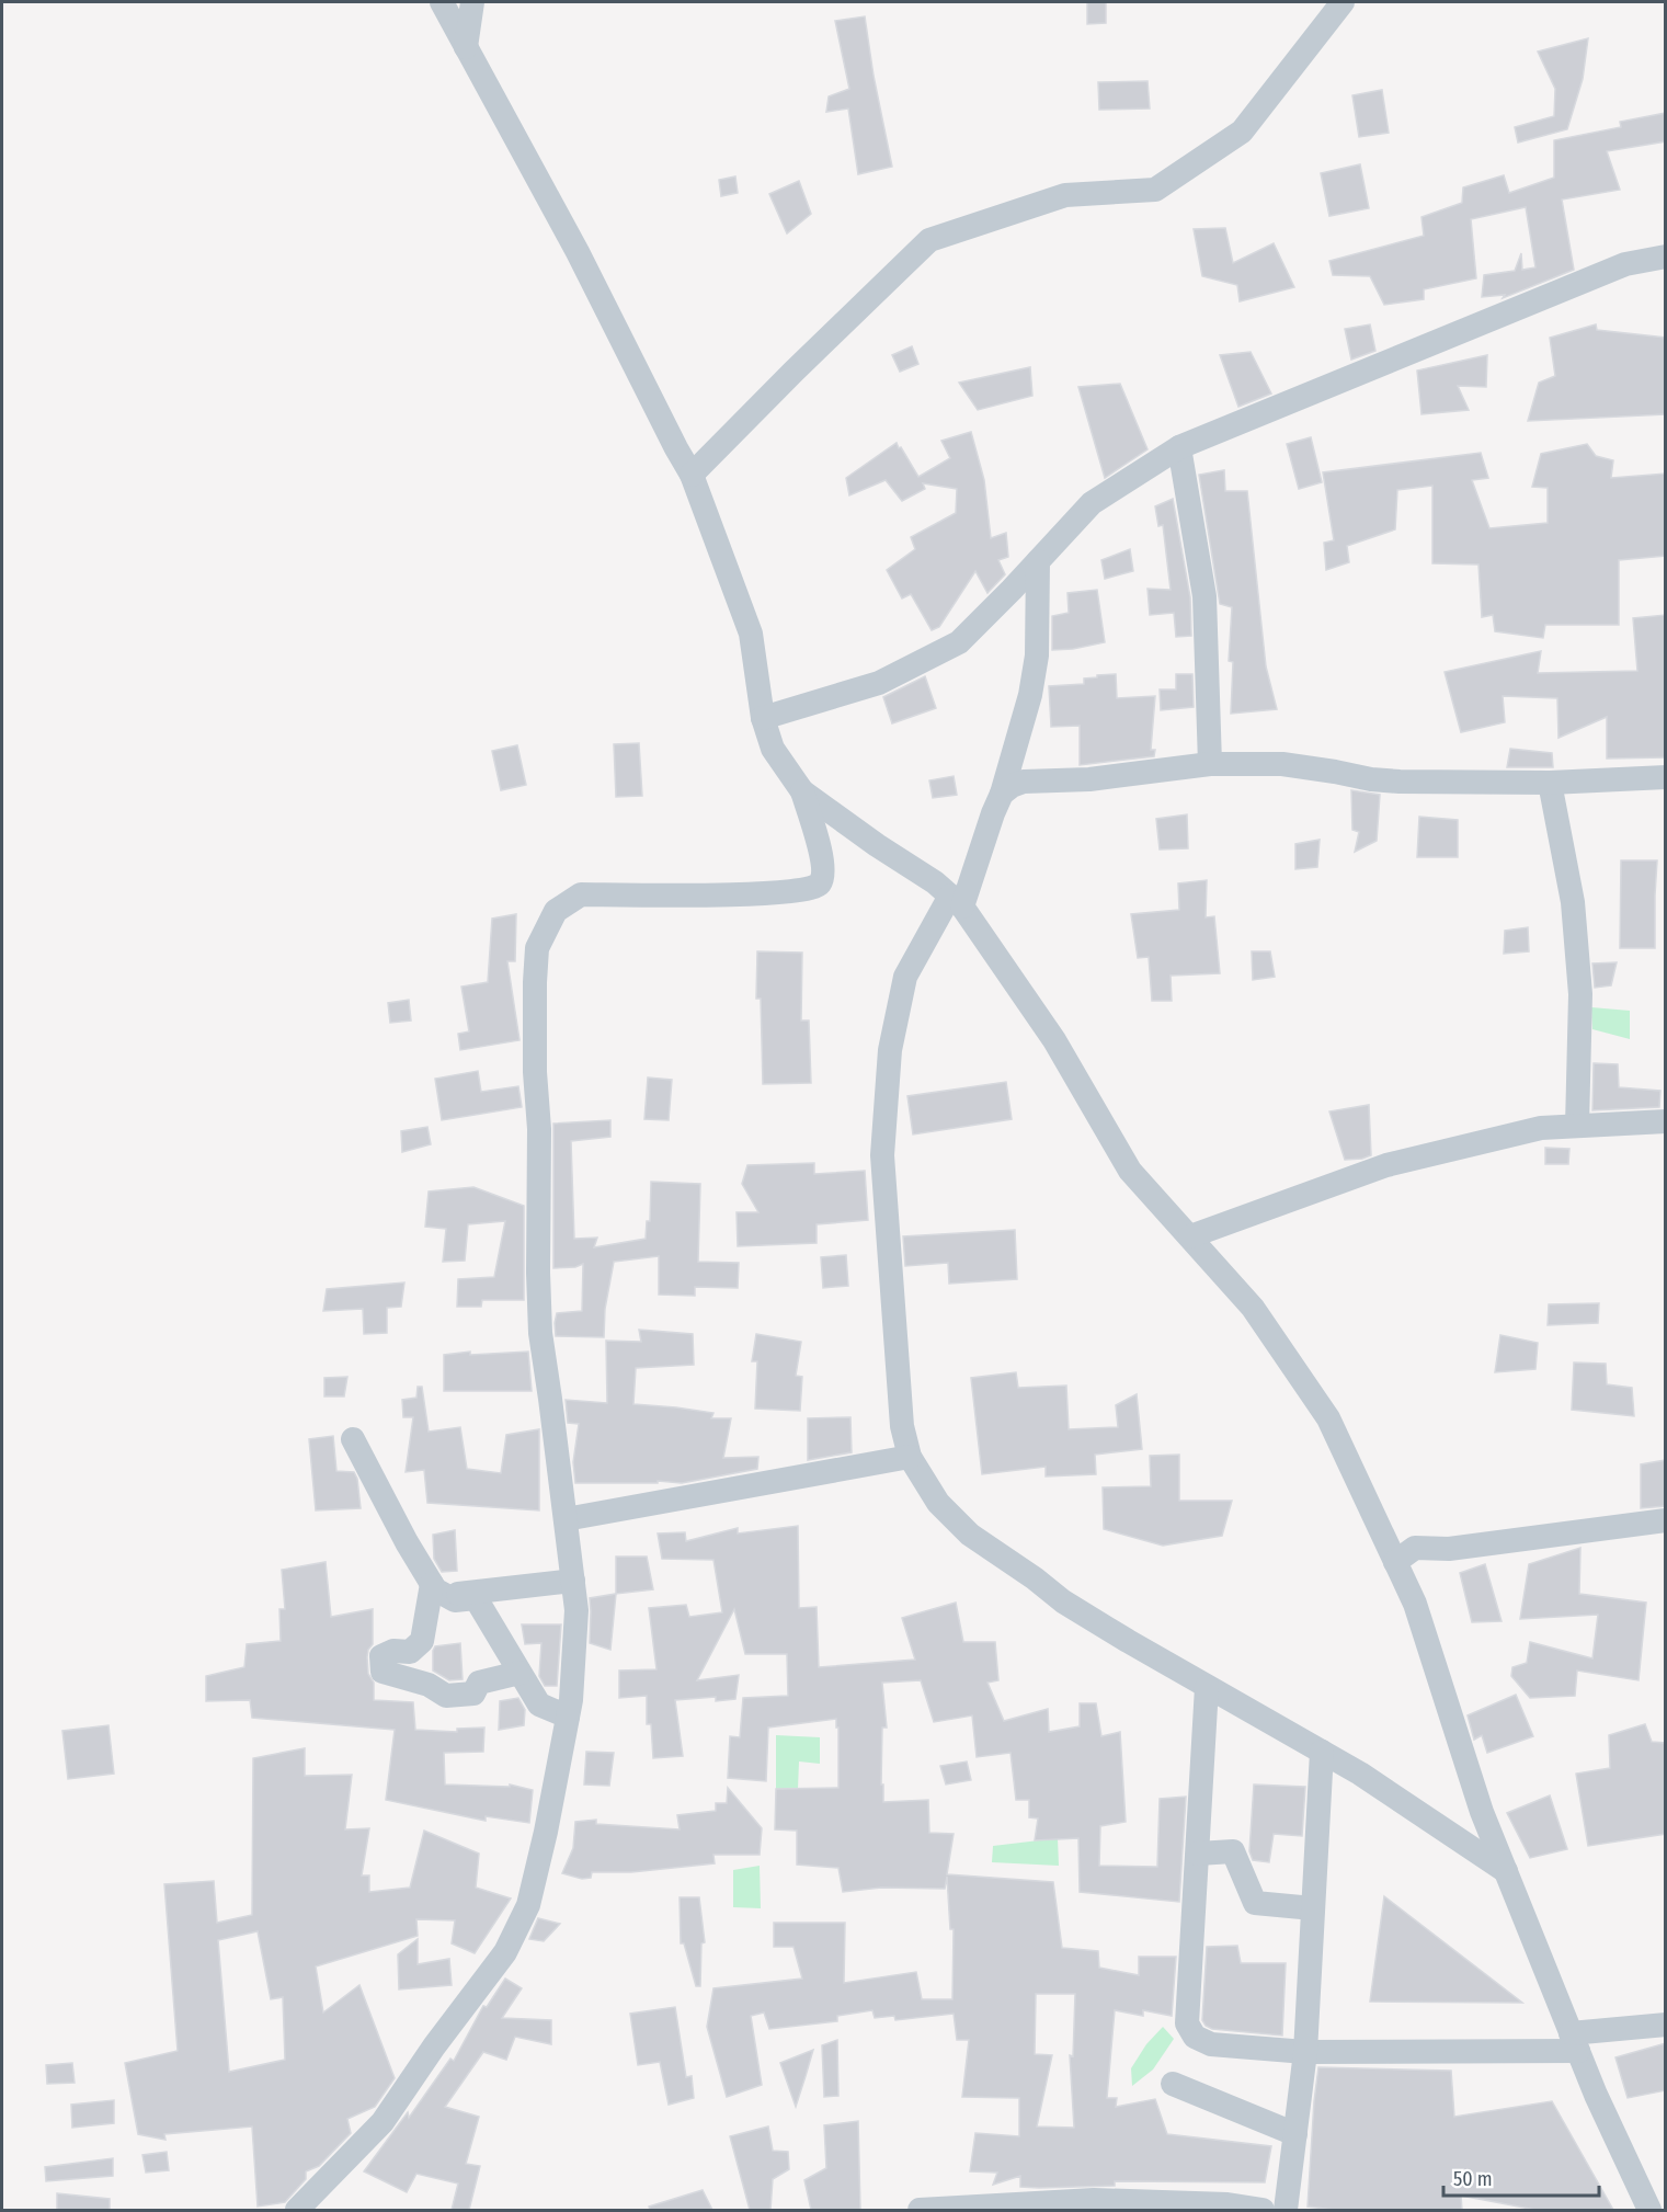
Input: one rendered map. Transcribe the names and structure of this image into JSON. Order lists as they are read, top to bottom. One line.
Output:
{"scale_bar":"50 m"}
